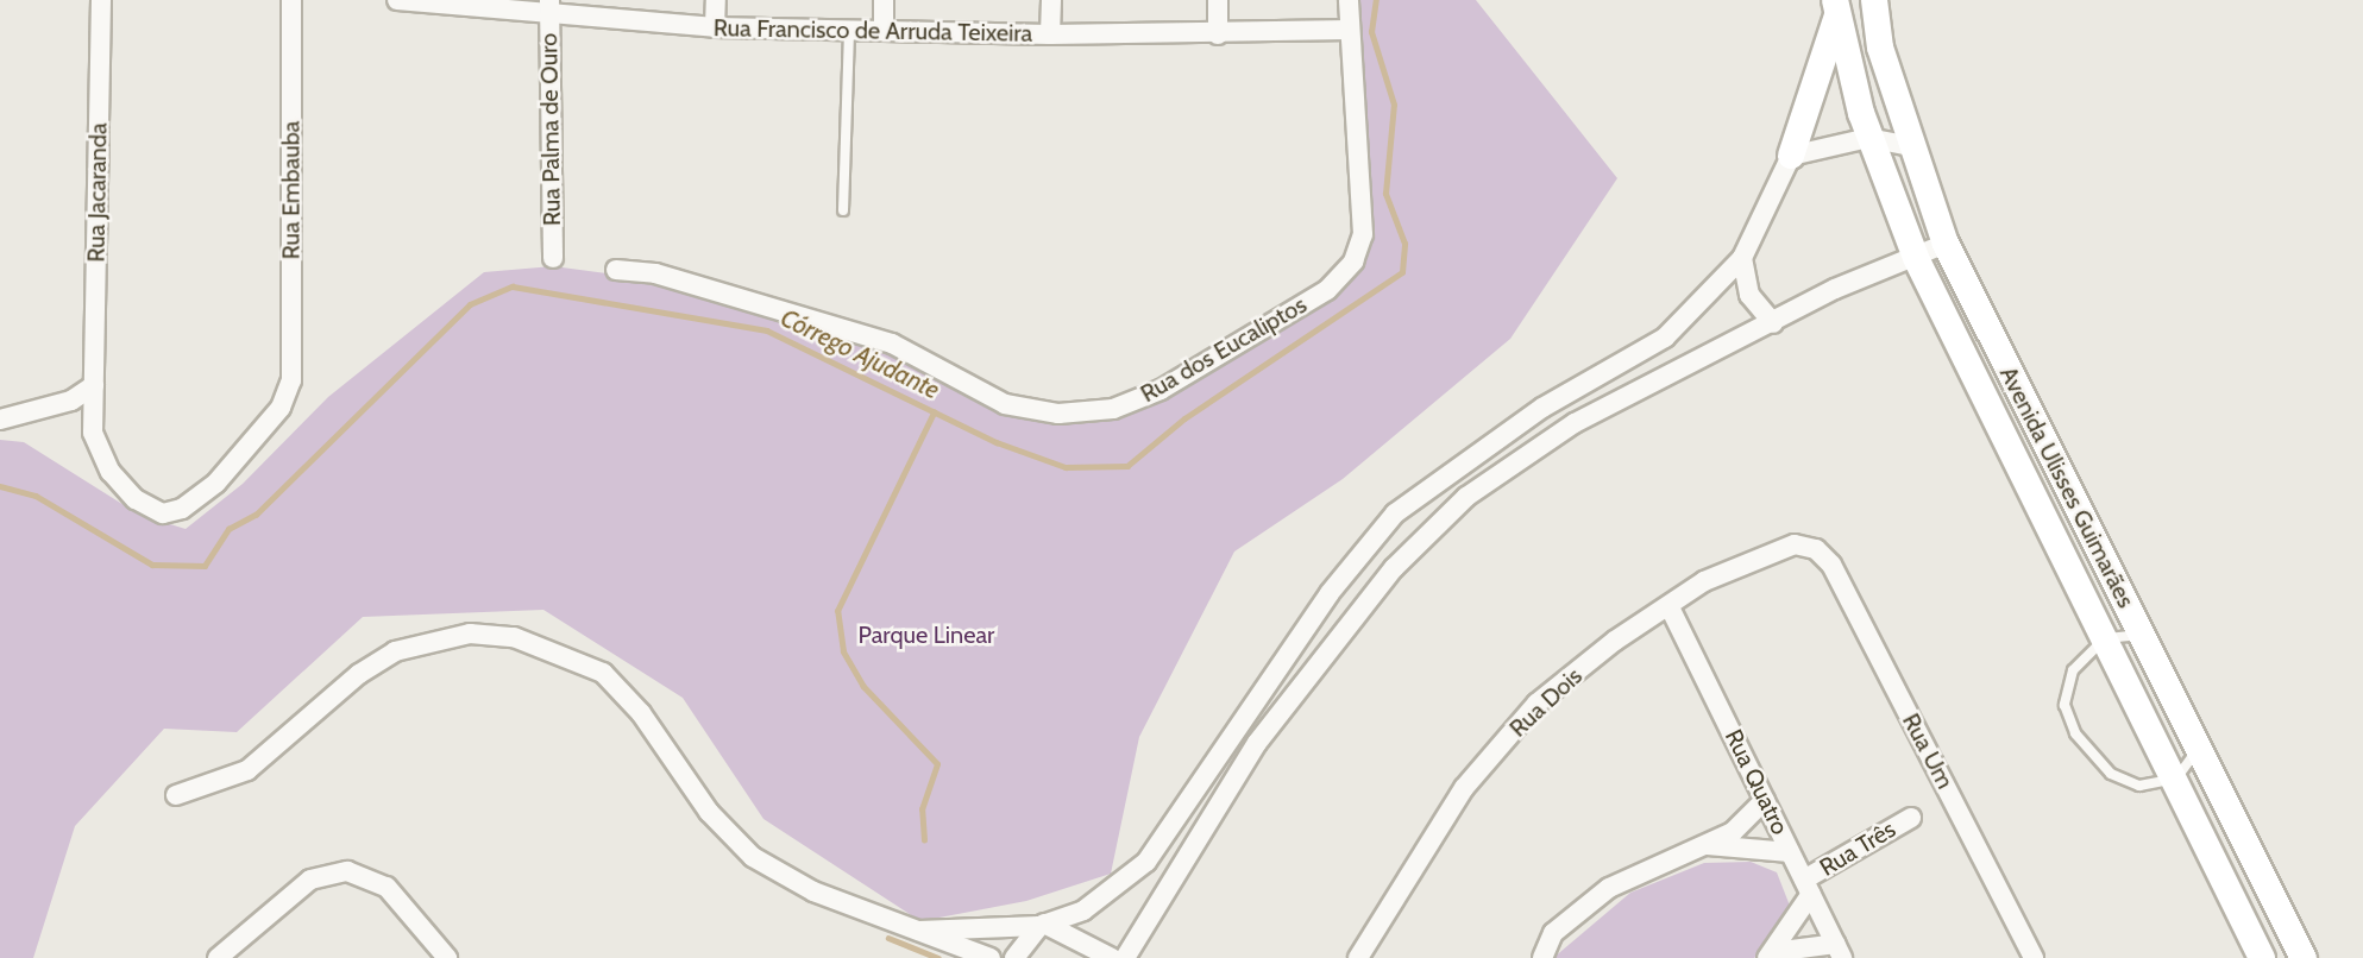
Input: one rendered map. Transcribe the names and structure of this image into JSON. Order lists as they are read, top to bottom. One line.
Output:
{"streets":{"street":["Rua Francisco de Arruda Teixeira","Rua Palma de Ouro","Rua Embauba","Rua Jacaranda","Rua dos Eucaliptos","Avenida Ulisses Guimarães","Rua Dois","Rua Um","Rua Quatro","Rua Três"]},"crossings":[["Rua Francisco de Arruda Teixeira","Rua Palma de Ouro"],["Rua Francisco de Arruda Teixeira","Rua dos Eucaliptos"],["Rua Embauba","Rua Jacaranda"],["Rua Dois","Rua Um"],["Rua Dois","Rua Quatro"],["Rua Quatro","Rua Três"]],"water":["Córrego Ajudante"],"parks":["Parque Linear"]}
